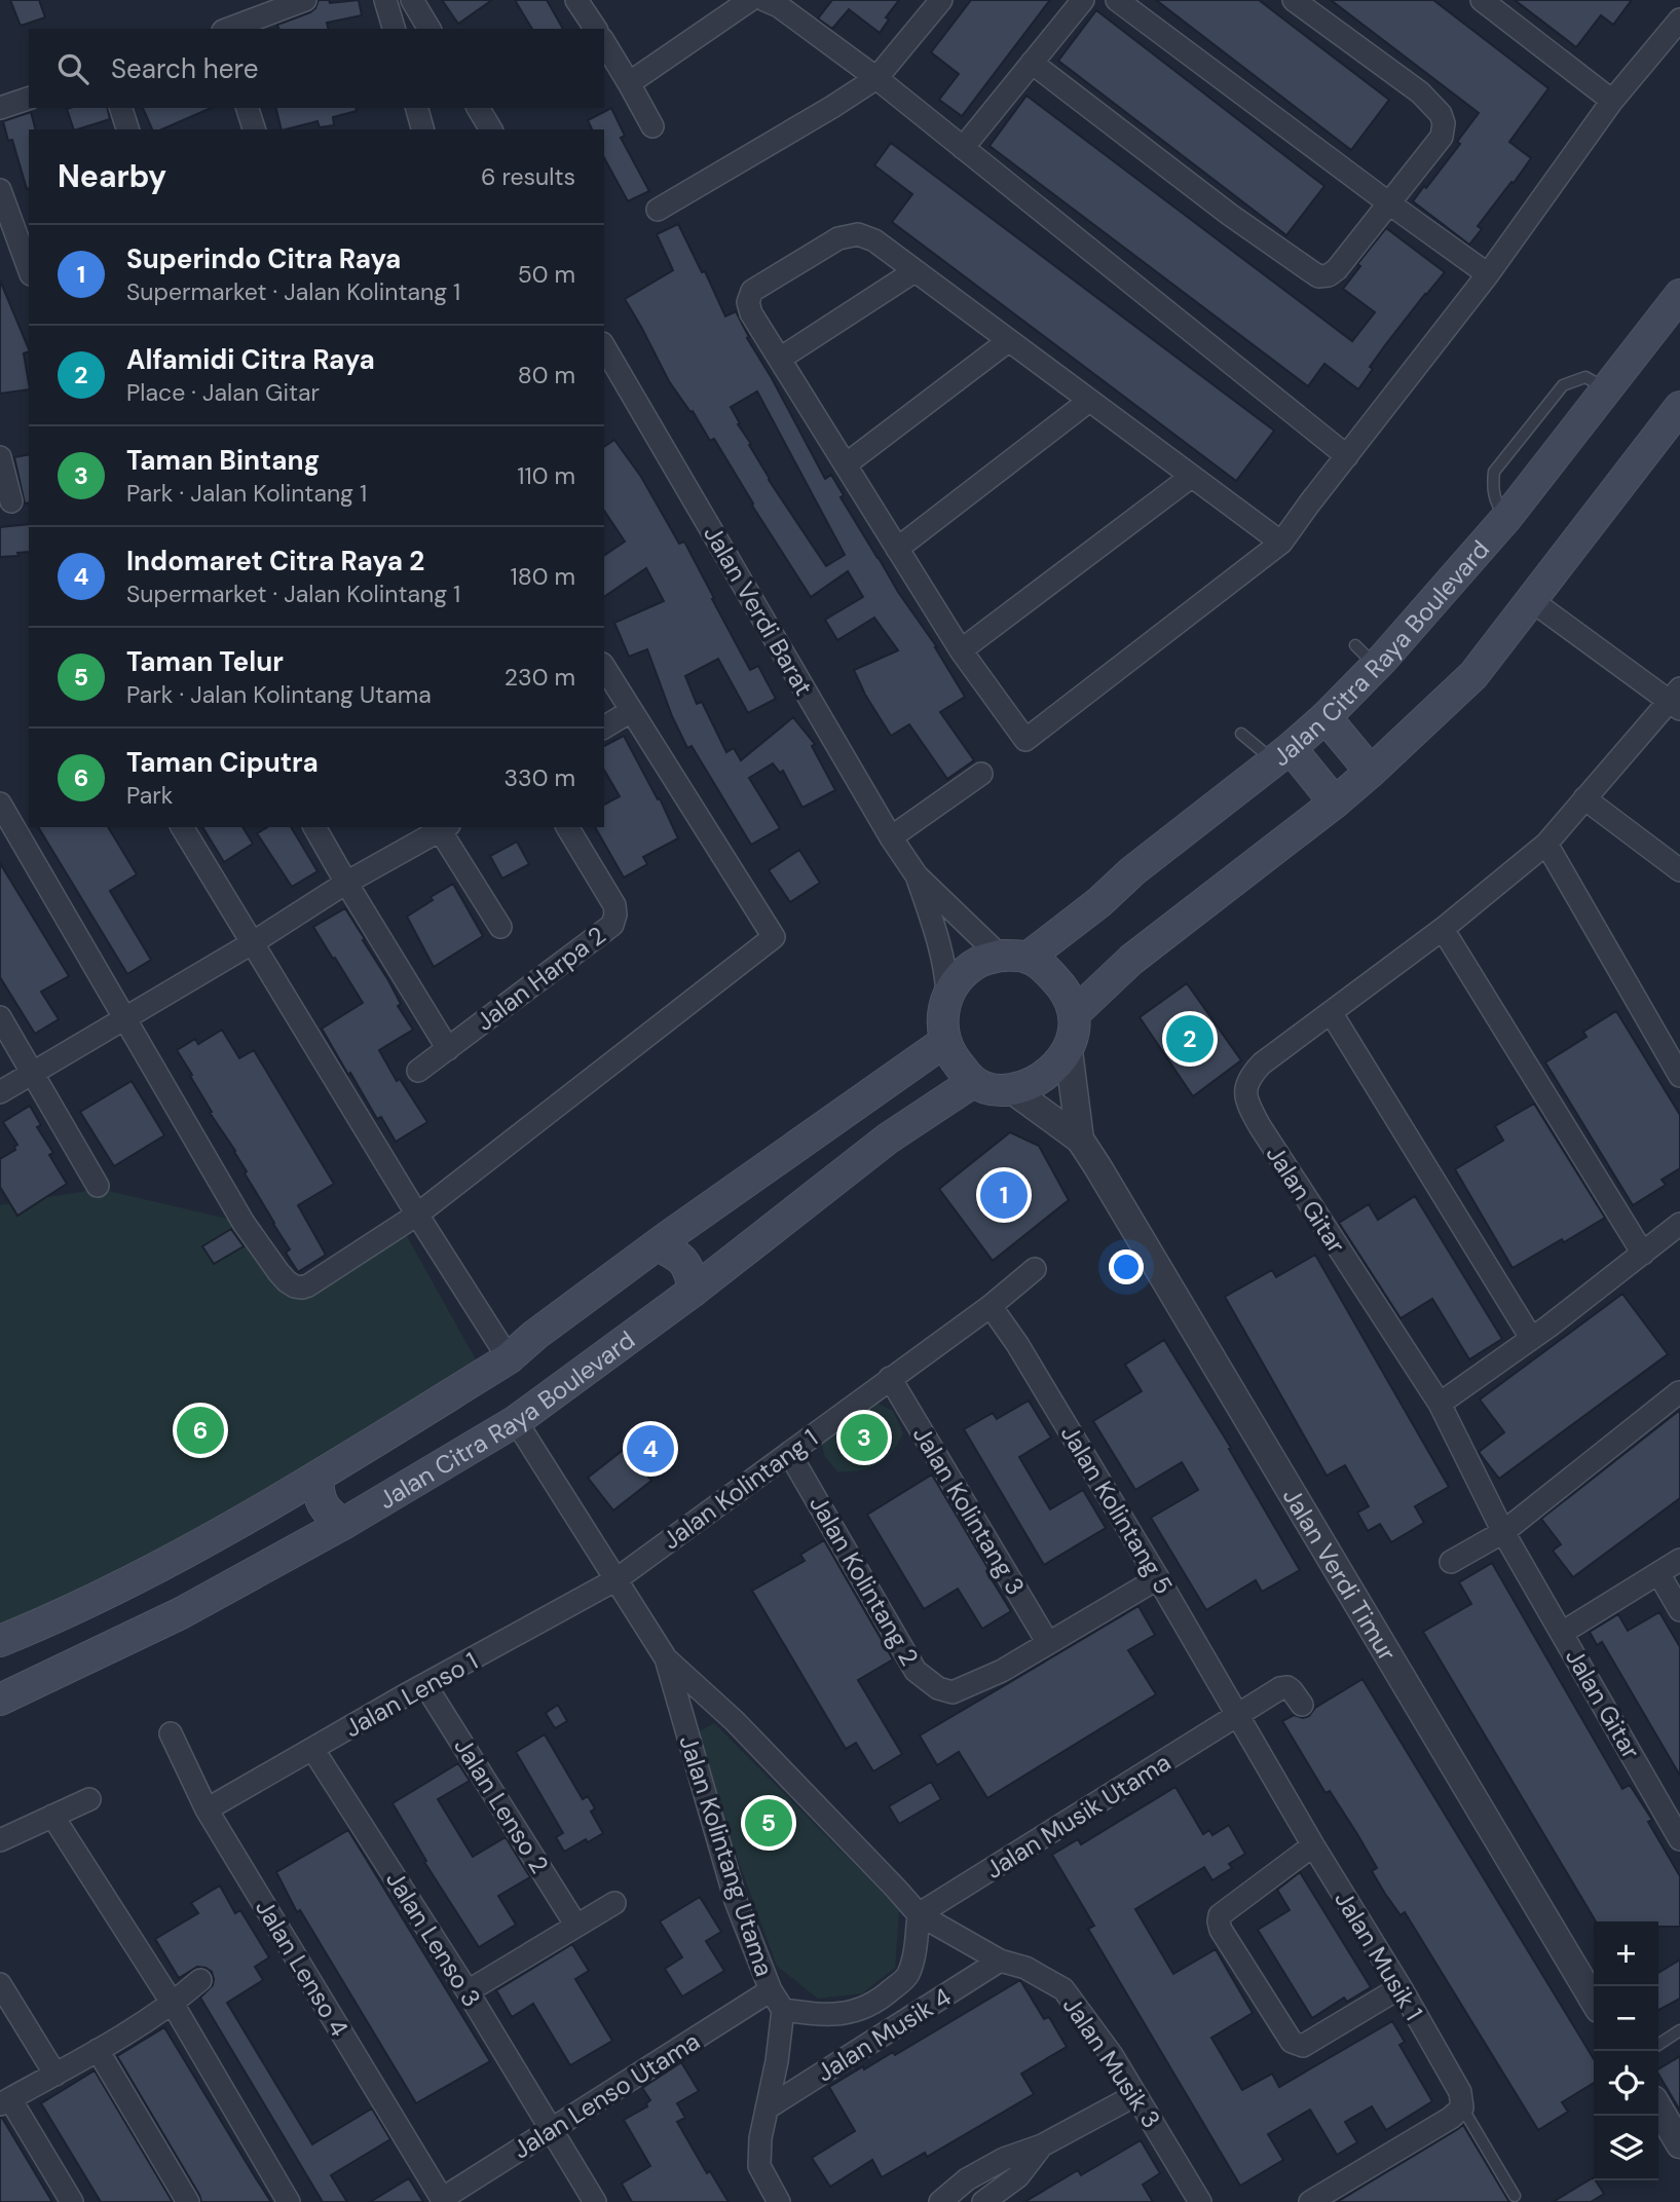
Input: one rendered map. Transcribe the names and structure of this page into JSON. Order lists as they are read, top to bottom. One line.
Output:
{"streets":{"main road":["Jalan Citra Raya Boulevard"],"street":["Jalan Verdi Barat","Jalan Harpa 2","Jalan Gitar","Jalan Kolintang 1","Jalan Kolintang 5","Jalan Kolintang 3","Jalan Verdi Timur","Jalan Kolintang 2","Jalan Lenso 1","Jalan Lenso 2","Jalan Musik Utama","Jalan Kolintang Utama","Jalan Lenso 3","Jalan Musik 1","Jalan Lenso 4","Jalan Musik 4","Jalan Musik 3","Jalan Lenso Utama"]},"crossings":[["Jalan Verdi Barat","Jalan Citra Raya Boulevard"],["Jalan Verdi Barat","Jalan Verdi Timur"],["Jalan Citra Raya Boulevard","Jalan Verdi Timur"],["Jalan Citra Raya Boulevard","Jalan Kolintang Utama"],["Jalan Kolintang 1","Jalan Kolintang 5"],["Jalan Kolintang 1","Jalan Kolintang 3"],["Jalan Kolintang 1","Jalan Kolintang 2"],["Jalan Kolintang 1","Jalan Lenso 1"],["Jalan Kolintang 1","Jalan Kolintang Utama"],["Jalan Kolintang 5","Jalan Musik Utama"],["Jalan Kolintang 5","Jalan Musik 1"],["Jalan Kolintang 3","Jalan Kolintang 2"],["Jalan Lenso 1","Jalan Lenso 2"],["Jalan Lenso 1","Jalan Kolintang Utama"],["Jalan Lenso 1","Jalan Lenso 3"],["Jalan Lenso 1","Jalan Lenso 4"],["Jalan Musik Utama","Jalan Kolintang Utama"],["Jalan Musik Utama","Jalan Musik 1"],["Jalan Musik Utama","Jalan Musik 3"],["Jalan Kolintang Utama","Jalan Musik 3"],["Jalan Kolintang Utama","Jalan Lenso Utama"],["Jalan Lenso 3","Jalan Lenso Utama"],["Jalan Lenso 4","Jalan Lenso Utama"],["Jalan Musik 4","Jalan Musik 3"]],"page":{"search":"Search here","heading":["Nearby","6 results"],"list":[{"mark":"1","name":"Superindo Citra Raya","note":"Supermarket · Jalan Kolintang 1","value":"50 m"},{"mark":"2","name":"Alfamidi Citra Raya","note":"Place · Jalan Gitar","value":"80 m"},{"mark":"3","name":"Taman Bintang","note":"Park · Jalan Kolintang 1","value":"110 m"},{"mark":"4","name":"Indomaret Citra Raya 2","note":"Supermarket · Jalan Kolintang 1","value":"180 m"},{"mark":"5","name":"Taman Telur","note":"Park · Jalan Kolintang Utama","value":"230 m"},{"mark":"6","name":"Taman Ciputra","note":"Park","value":"330 m"}],"pins":["2","1","6","3","4","5"],"map_buttons":["+","−"]}}
